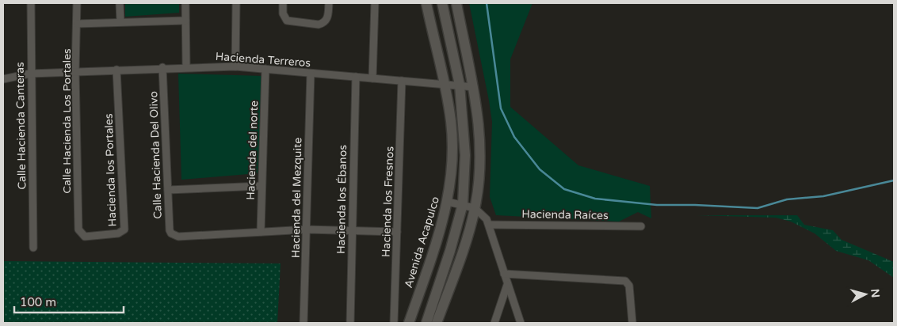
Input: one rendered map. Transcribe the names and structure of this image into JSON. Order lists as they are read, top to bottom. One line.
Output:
{"streets":{"street":["Hacienda Terreros","Calle Hacienda Los Portales","Calle Hacienda Canteras","Hacienda del norte","Calle Hacienda Del Olivo","Hacienda los Portales","Hacienda del Mezquite","Hacienda los Ébanos","Hacienda los Fresnos","Hacienda Raíces","Avenida Acapulco"]},"crossings":[["Hacienda Terreros","Calle Hacienda Los Portales"],["Hacienda Terreros","Calle Hacienda Canteras"],["Hacienda Terreros","Hacienda del norte"],["Hacienda Terreros","Calle Hacienda Del Olivo"],["Hacienda Terreros","Hacienda los Portales"],["Hacienda Terreros","Hacienda del Mezquite"],["Hacienda Terreros","Hacienda los Ébanos"],["Hacienda Terreros","Hacienda los Fresnos"],["Hacienda Terreros","Avenida Acapulco"],["Calle Hacienda Los Portales","Hacienda los Portales"],["Hacienda del norte","Calle Hacienda Del Olivo"]],"scale_bar":"100 m","north":"right"}
